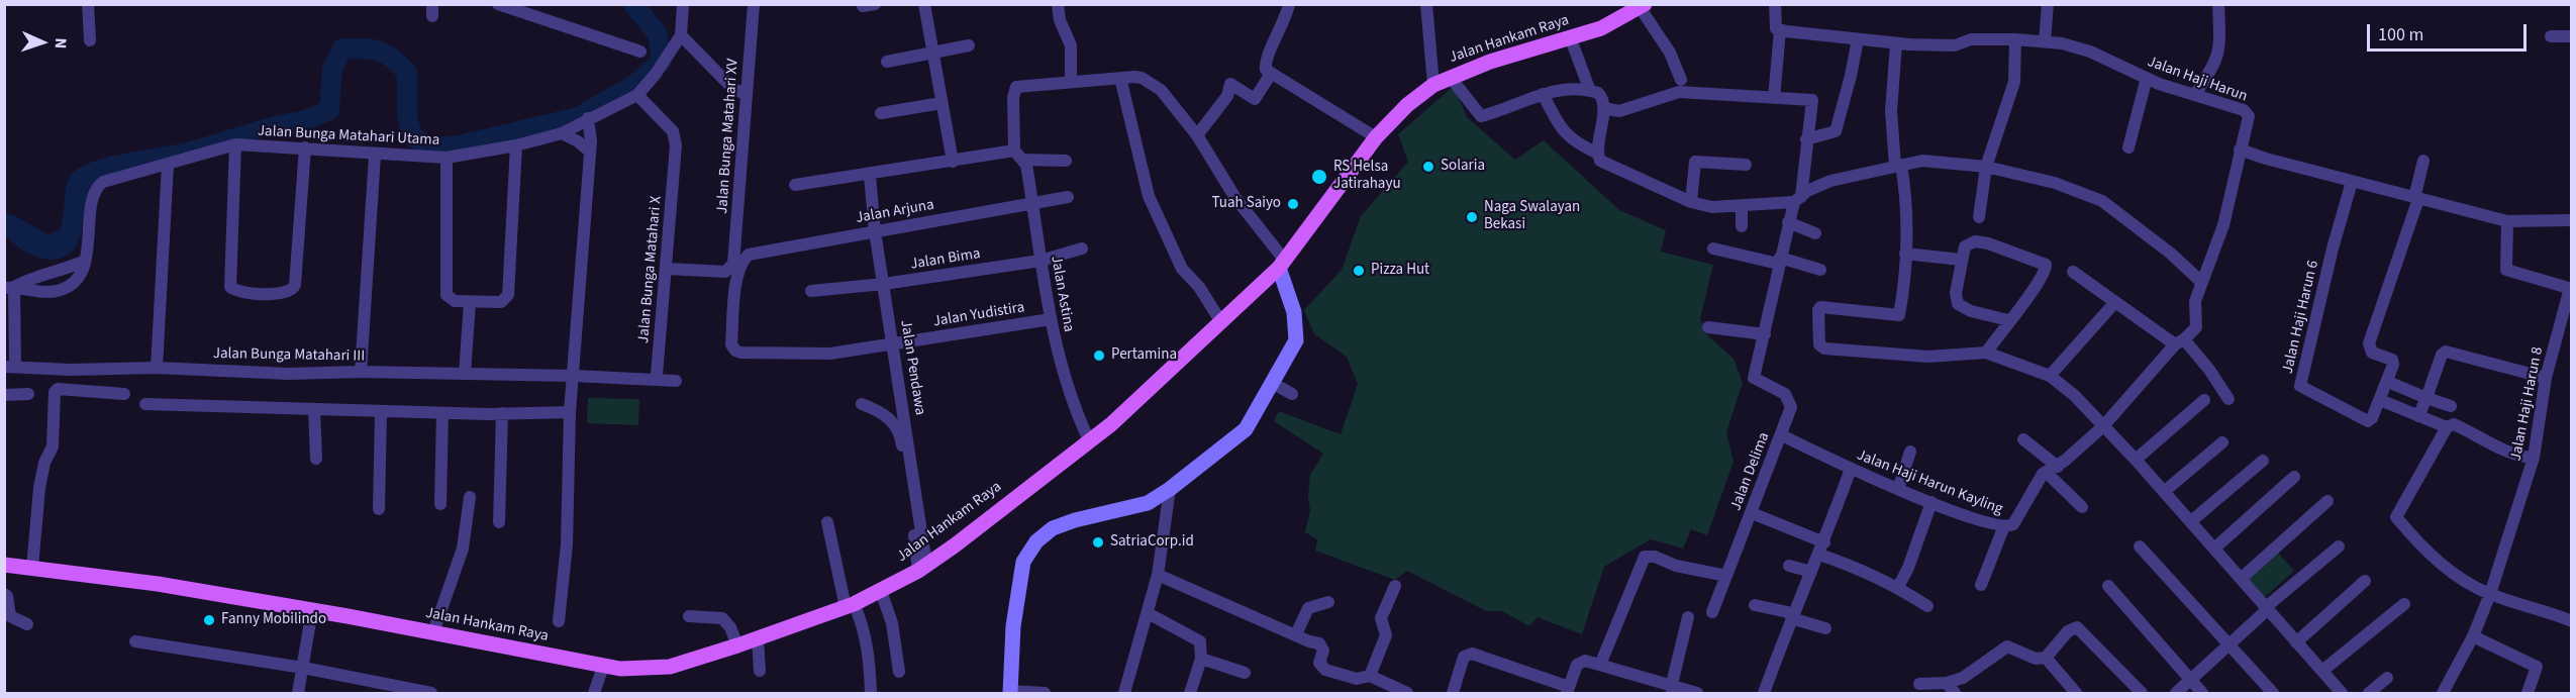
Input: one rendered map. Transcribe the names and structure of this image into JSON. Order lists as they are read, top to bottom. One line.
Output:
{"streets":{"main road":["Jalan Hankam Raya"],"street":["Jalan Haji Harun","Jalan Bunga Matahari Utama","Jalan Bunga Matahari XV","Jalan Arjuna","Jalan Bima","Jalan Bunga Matahari X","Jalan Astina","Jalan Yudistira","Jalan Haji Harun 6","Jalan Bunga Matahari III","Jalan Pendawa","Jalan Haji Harun 8","Jalan Delima","Jalan Haji Harun Kayling"]},"crossings":[["Jalan Hankam Raya","Jalan Astina"],["Jalan Hankam Raya","Jalan Pendawa"],["Jalan Haji Harun","Jalan Haji Harun Kayling"],["Jalan Bunga Matahari Utama","Jalan Bunga Matahari X"],["Jalan Bunga Matahari XV","Jalan Arjuna"],["Jalan Bunga Matahari XV","Jalan Yudistira"],["Jalan Arjuna","Jalan Astina"],["Jalan Arjuna","Jalan Pendawa"],["Jalan Bima","Jalan Astina"],["Jalan Bima","Jalan Pendawa"],["Jalan Astina","Jalan Yudistira"],["Jalan Yudistira","Jalan Pendawa"],["Jalan Delima","Jalan Haji Harun Kayling"]],"places":["Solaria","RS Helsa Jatirahayu","Tuah Saiyo","Naga Swalayan Bekasi","Pizza Hut","Pertamina","SatriaCorp.id","Fanny Mobilindo"],"scale_bar":"100 m","north":"right"}
